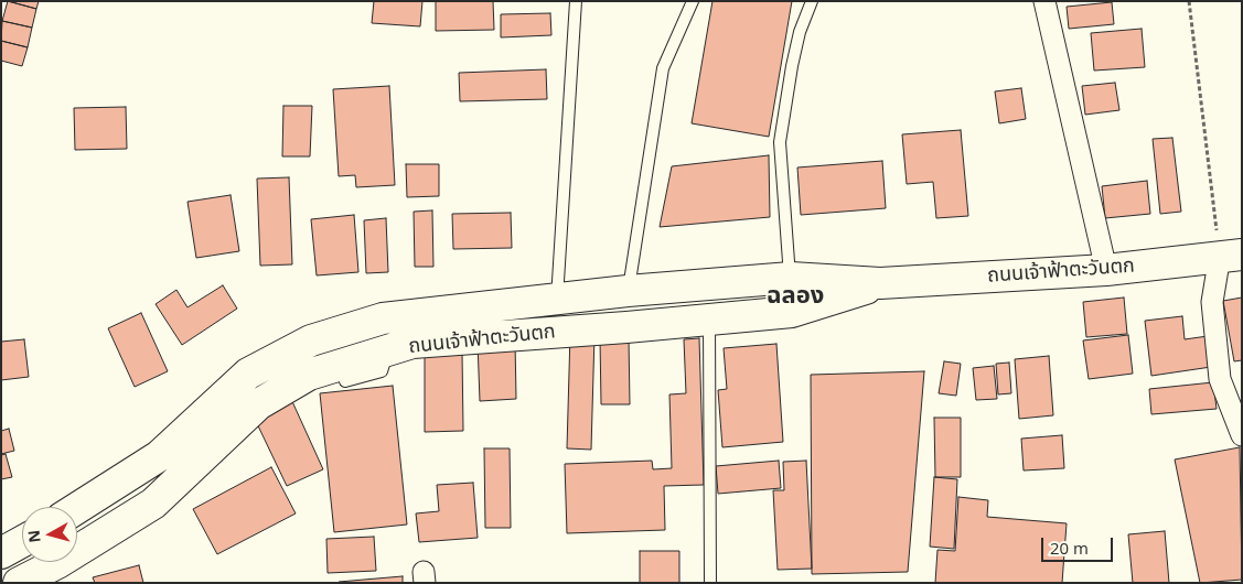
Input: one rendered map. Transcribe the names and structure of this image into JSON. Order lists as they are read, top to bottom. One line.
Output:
{"streets":{"main road":["ถนนเจ้าฟ้าตะวันตก"]},"districts":["ฉลอง"],"scale_bar":"20 m","north":"left"}
